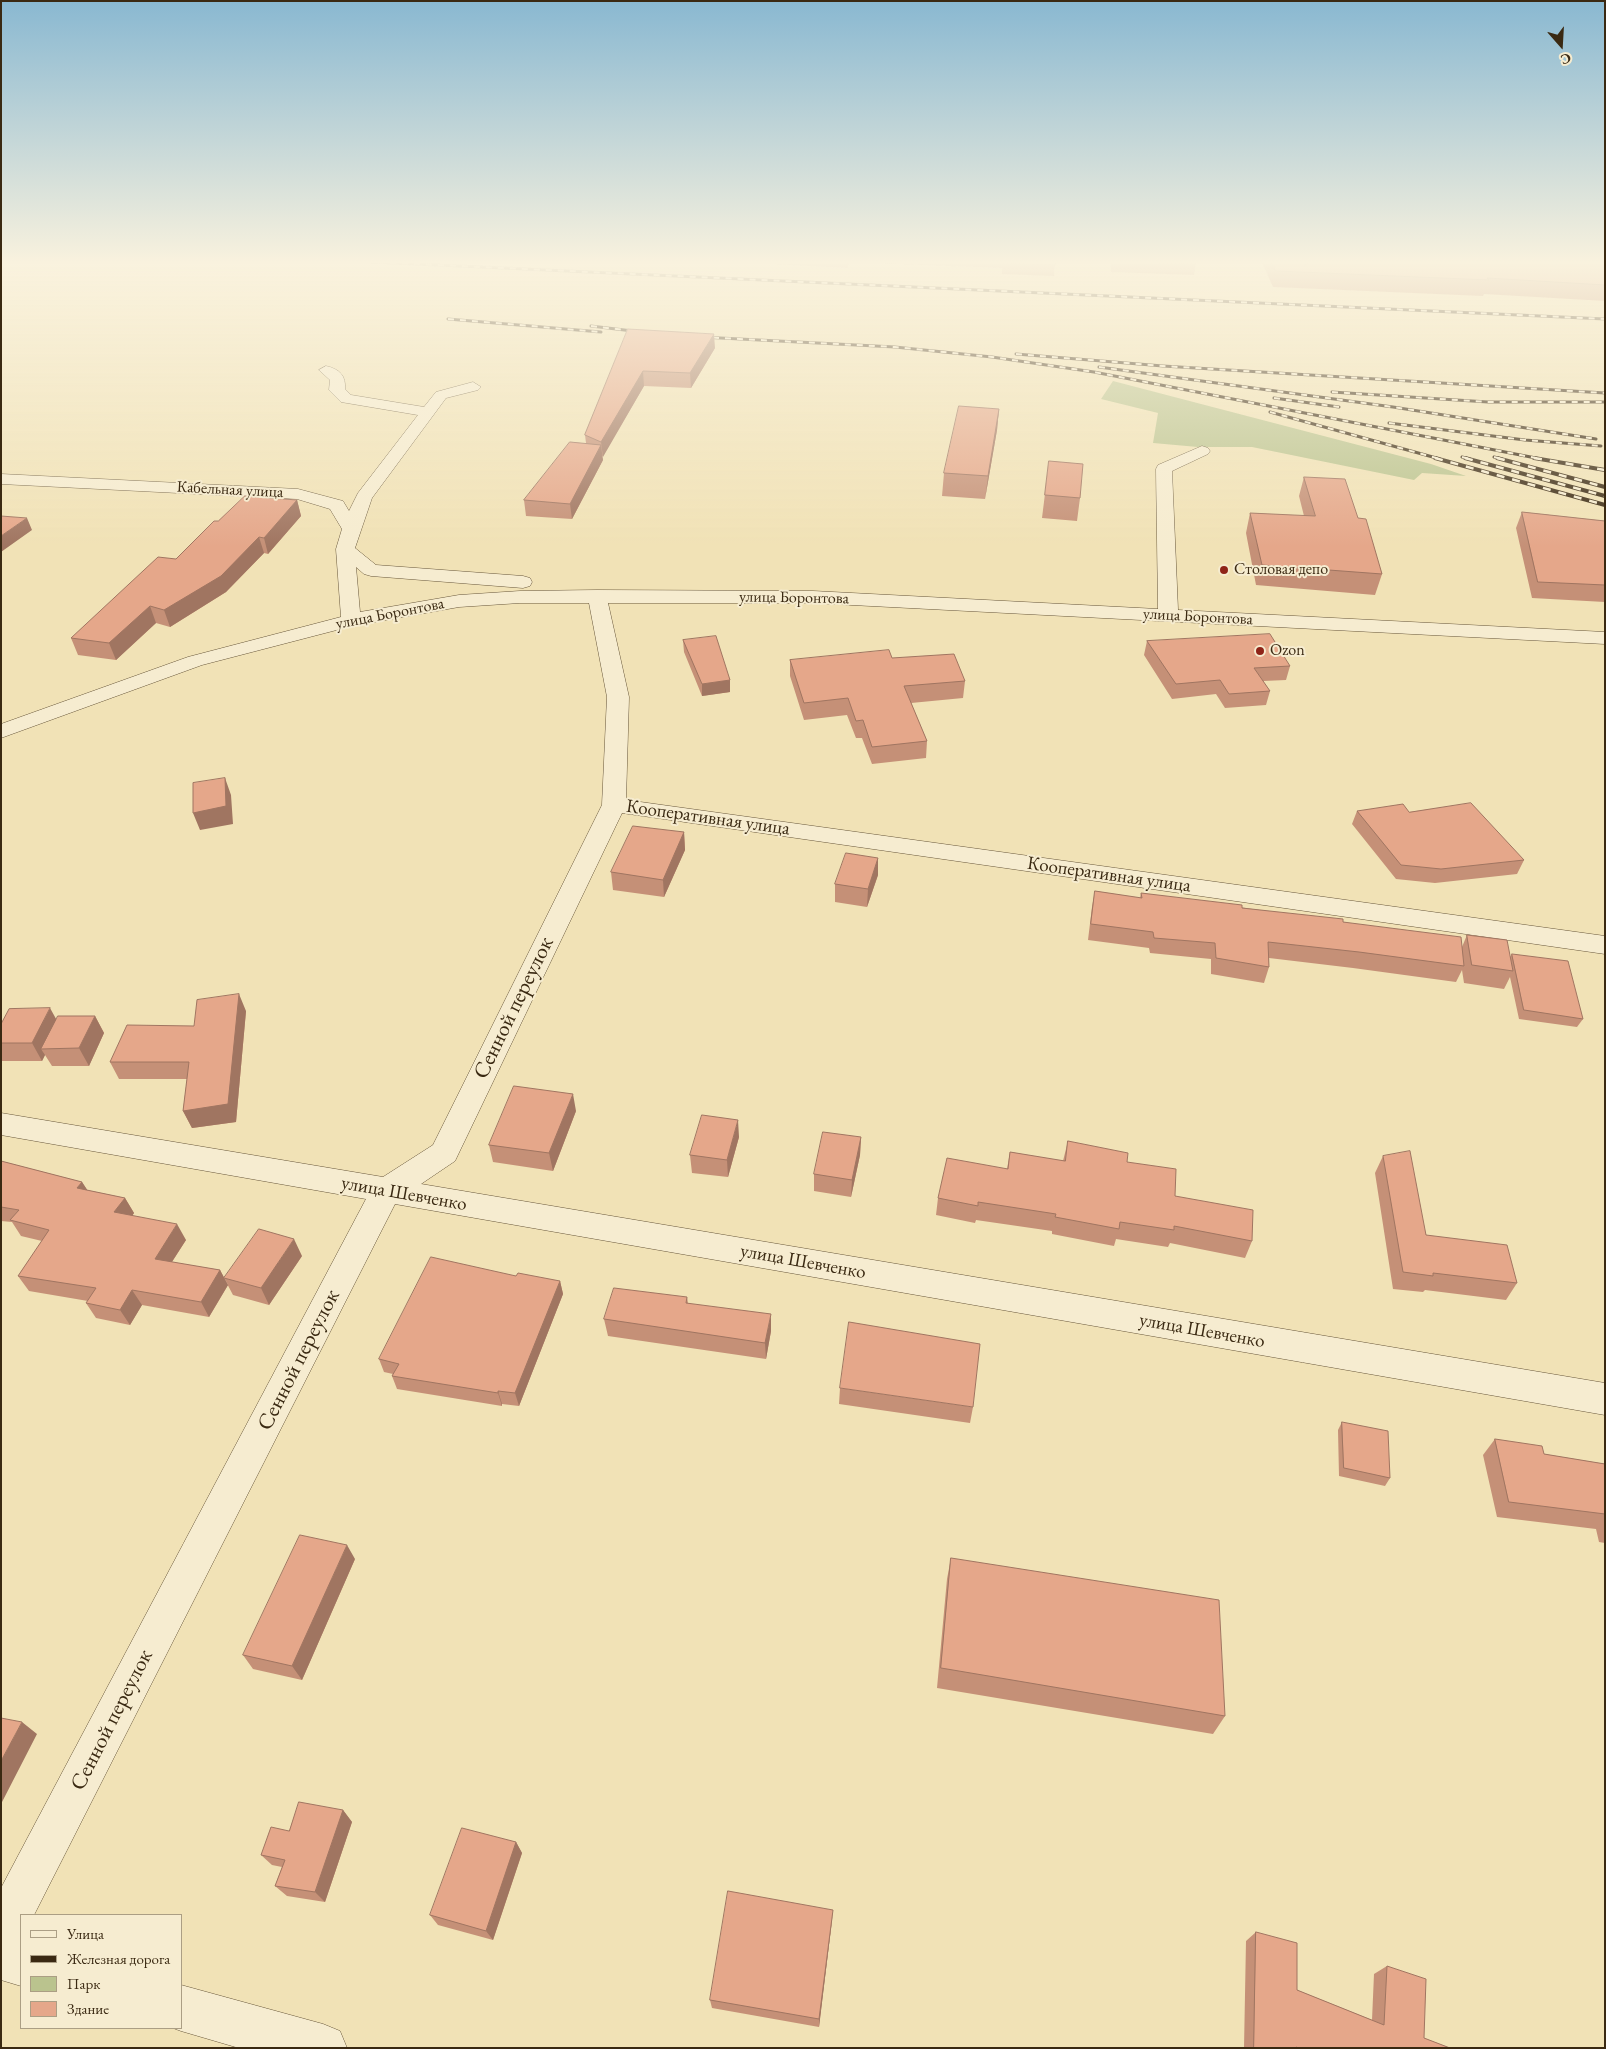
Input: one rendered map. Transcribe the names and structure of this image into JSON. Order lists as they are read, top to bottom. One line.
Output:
{"streets":{"street":["Кабельная улица","улица Боронтова","Кооперативная улица","Сенной переулок","улица Шевченко"]},"crossings":[["Кооперативная улица","Сенной переулок"],["Сенной переулок","улица Шевченко"]],"places":["Столовая депо","Ozon"],"legend":["Улица","Железная дорога","Парк","Здание"],"north":"bottom"}
